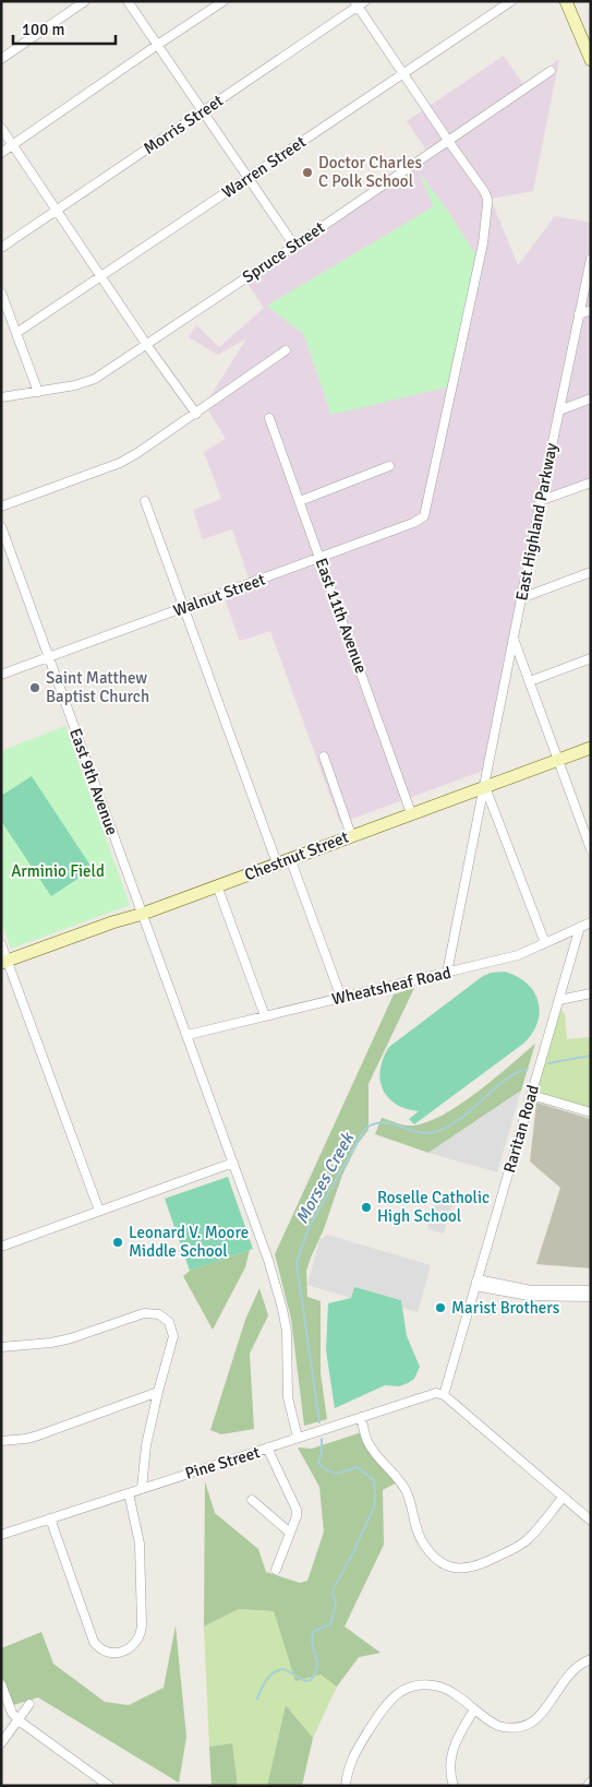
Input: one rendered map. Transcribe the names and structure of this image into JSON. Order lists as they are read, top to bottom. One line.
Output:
{"streets":{"street":["Morris Street","Warren Street","Spruce Street","East Highland Parkway","Walnut Street","East 11th Avenue","East 9th Avenue","Chestnut Street","Wheatsheaf Road","Raritan Road","Pine Street"]},"crossings":[["Spruce Street","Walnut Street"],["East Highland Parkway","Chestnut Street"],["East Highland Parkway","Wheatsheaf Road"],["Walnut Street","East 11th Avenue"],["Walnut Street","East 9th Avenue"],["East 11th Avenue","Chestnut Street"],["East 9th Avenue","Chestnut Street"],["East 9th Avenue","Wheatsheaf Road"],["East 9th Avenue","Pine Street"],["Wheatsheaf Road","Raritan Road"],["Raritan Road","Pine Street"]],"water":["Morses Creek"],"parks":["Arminio Field"],"places":["Doctor Charles C Polk School","Saint Matthew Baptist Church","Roselle Catholic High School","Leonard V. Moore Middle School","Marist Brothers"],"scale_bar":"100 m"}
